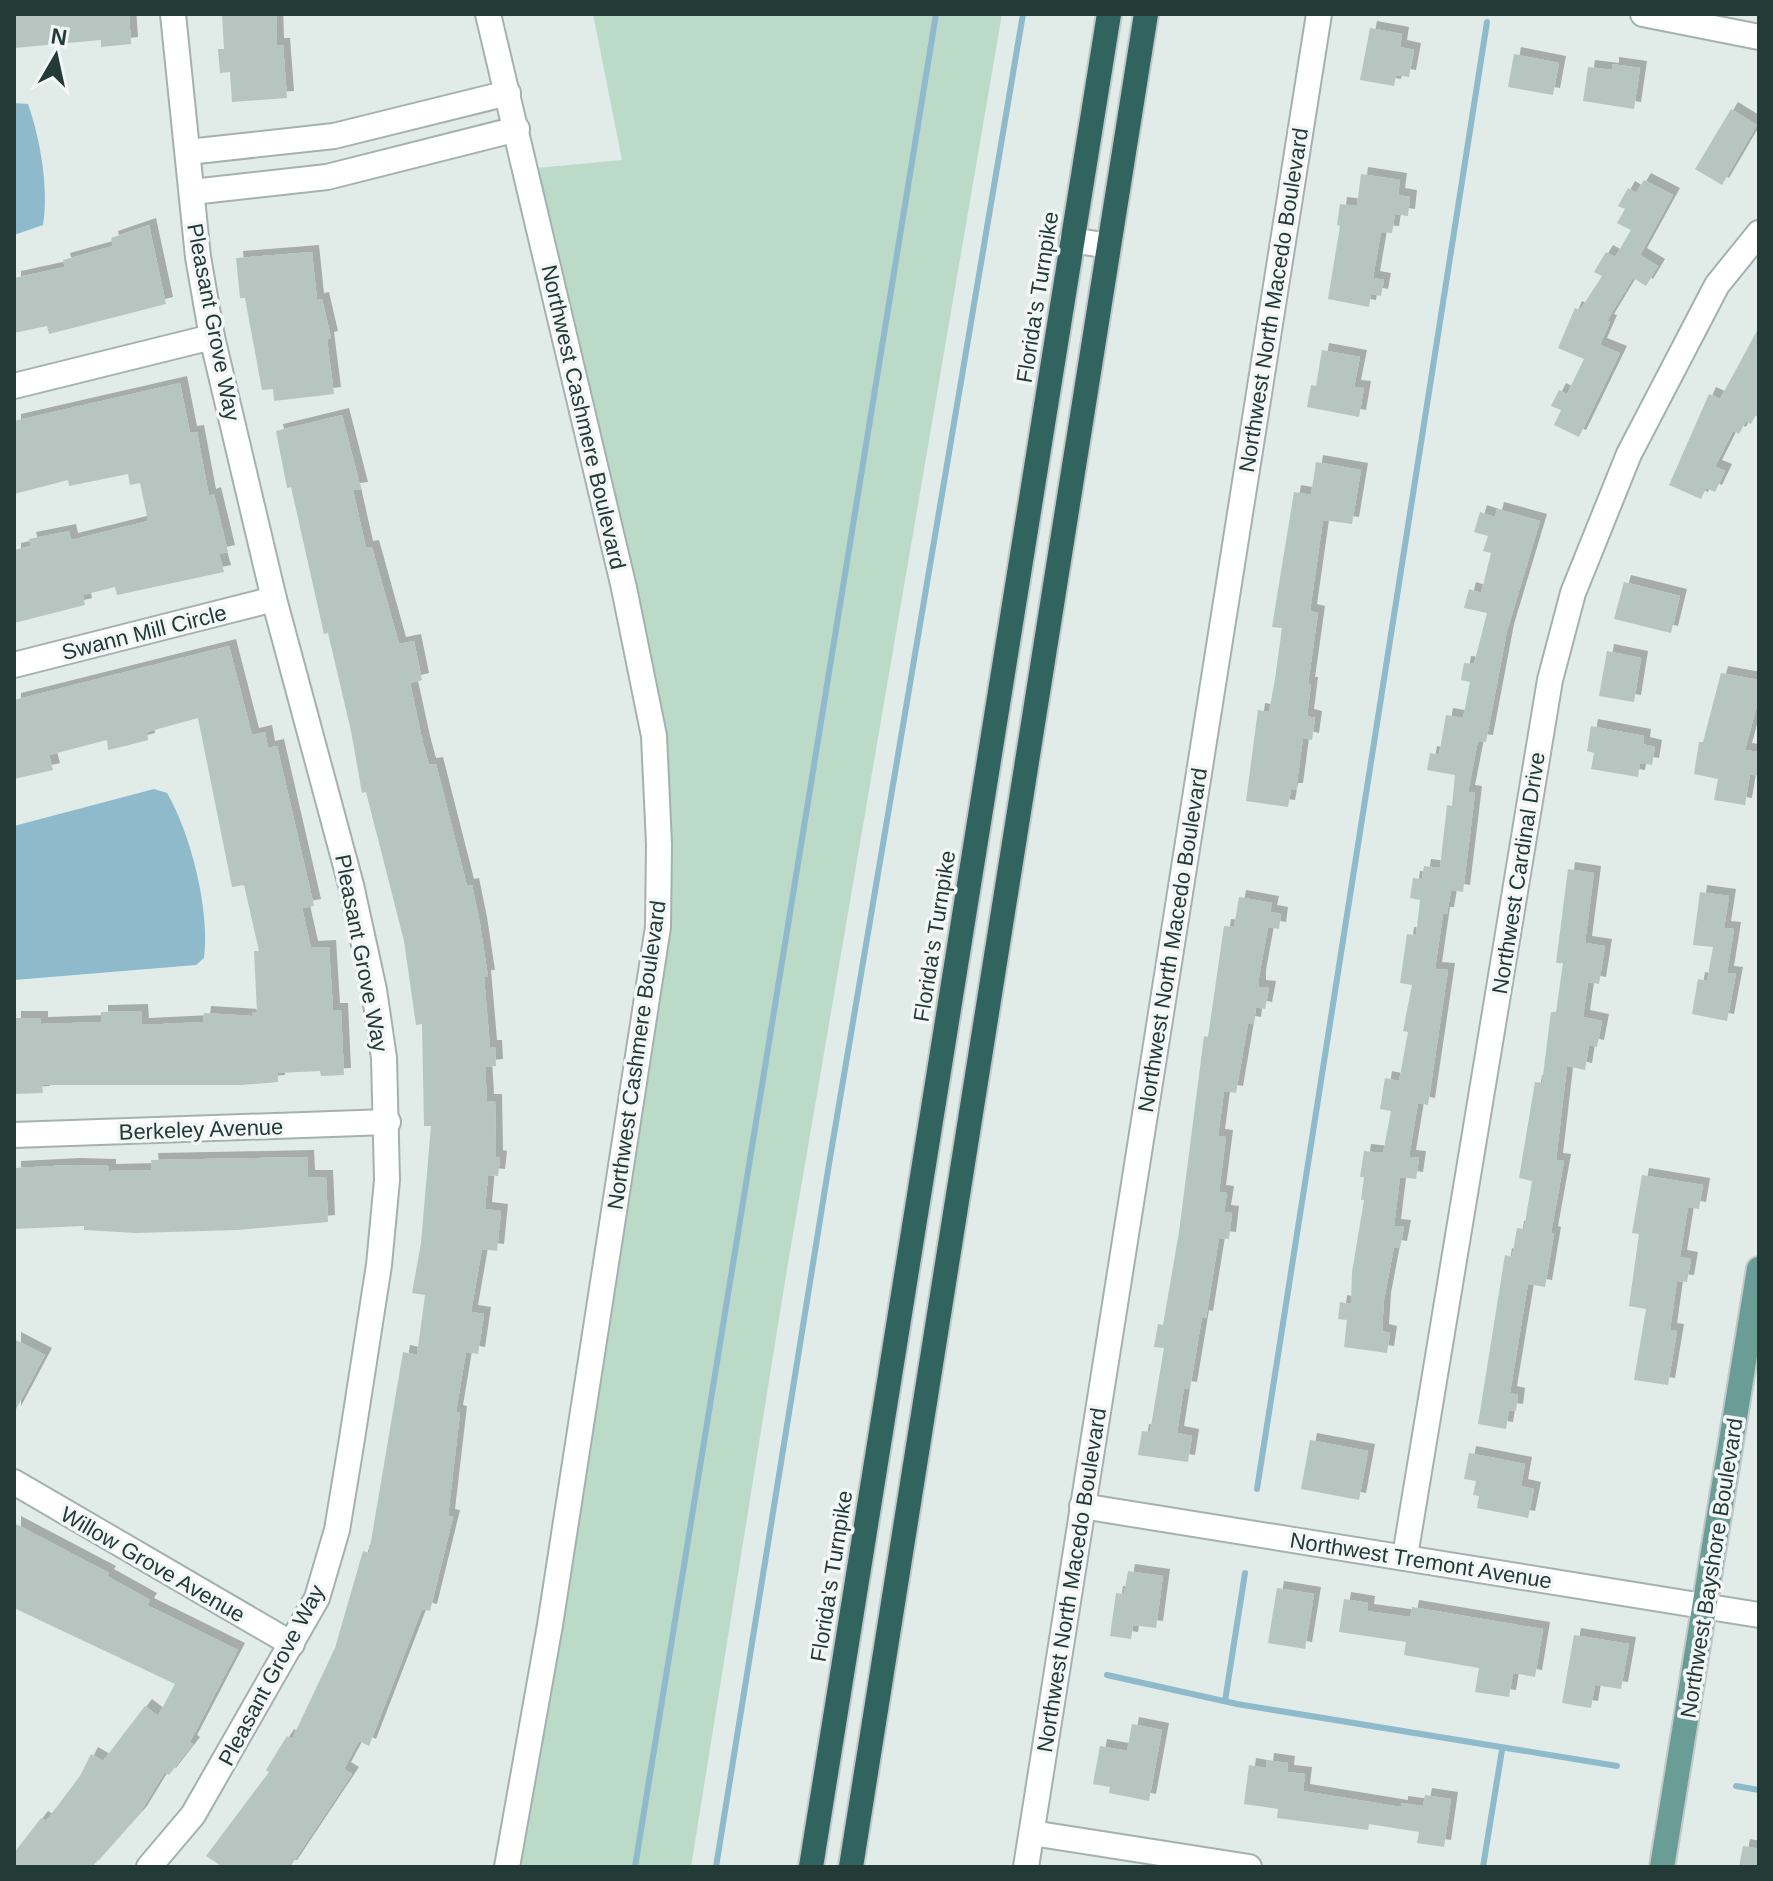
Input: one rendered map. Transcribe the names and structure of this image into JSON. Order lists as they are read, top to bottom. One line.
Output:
{"streets":{"highway":["Florida's Turnpike"],"main road":["Northwest Bayshore Boulevard"],"street":["Northwest North Macedo Boulevard","Pleasant Grove Way","Northwest Cashmere Boulevard","Swann Mill Circle","Northwest Cardinal Drive","Berkeley Avenue","Northwest Tremont Avenue","Willow Grove Avenue"]},"crossings":[["Northwest North Macedo Boulevard","Northwest Tremont Avenue"],["Pleasant Grove Way","Northwest Cashmere Boulevard"],["Pleasant Grove Way","Swann Mill Circle"],["Pleasant Grove Way","Berkeley Avenue"],["Pleasant Grove Way","Willow Grove Avenue"],["Northwest Cardinal Drive","Northwest Tremont Avenue"],["Northwest Tremont Avenue","Northwest Bayshore Boulevard"]],"north":"top"}
